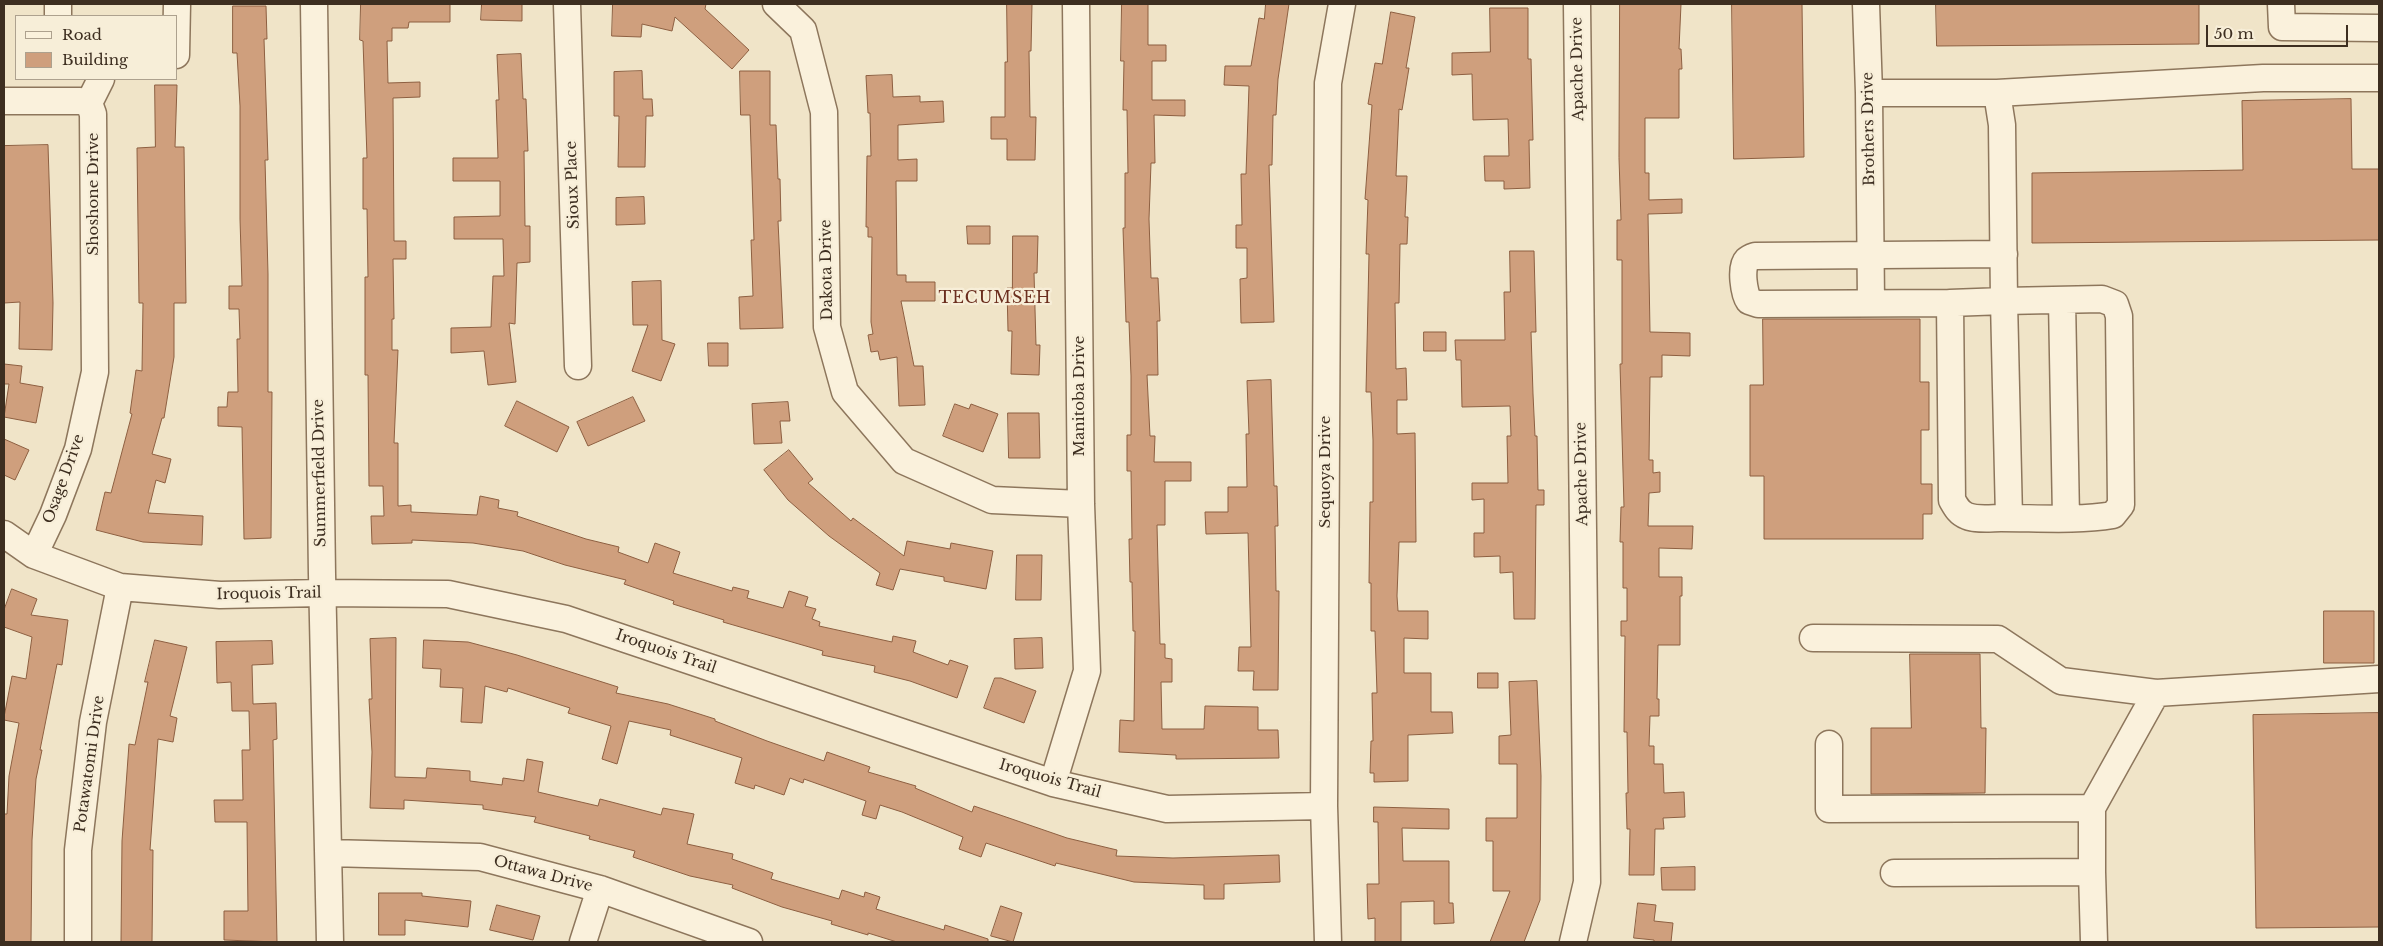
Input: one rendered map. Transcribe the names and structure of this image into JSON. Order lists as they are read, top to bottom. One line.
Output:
{"streets":{"street":["Apache Drive","Brothers Drive","Sioux Place","Shoshone Drive","Dakota Drive","Manitoba Drive","Sequoya Drive","Summerfield Drive","Osage Drive","Iroquois Trail","Potawatomi Drive","Ottawa Drive"]},"crossings":[["Shoshone Drive","Osage Drive"],["Dakota Drive","Manitoba Drive"],["Manitoba Drive","Iroquois Trail"],["Sequoya Drive","Iroquois Trail"],["Summerfield Drive","Iroquois Trail"],["Summerfield Drive","Ottawa Drive"],["Osage Drive","Iroquois Trail"],["Iroquois Trail","Potawatomi Drive"]],"districts":["TECUMSEH"],"legend":["Road","Building"],"scale_bar":"50 m"}
